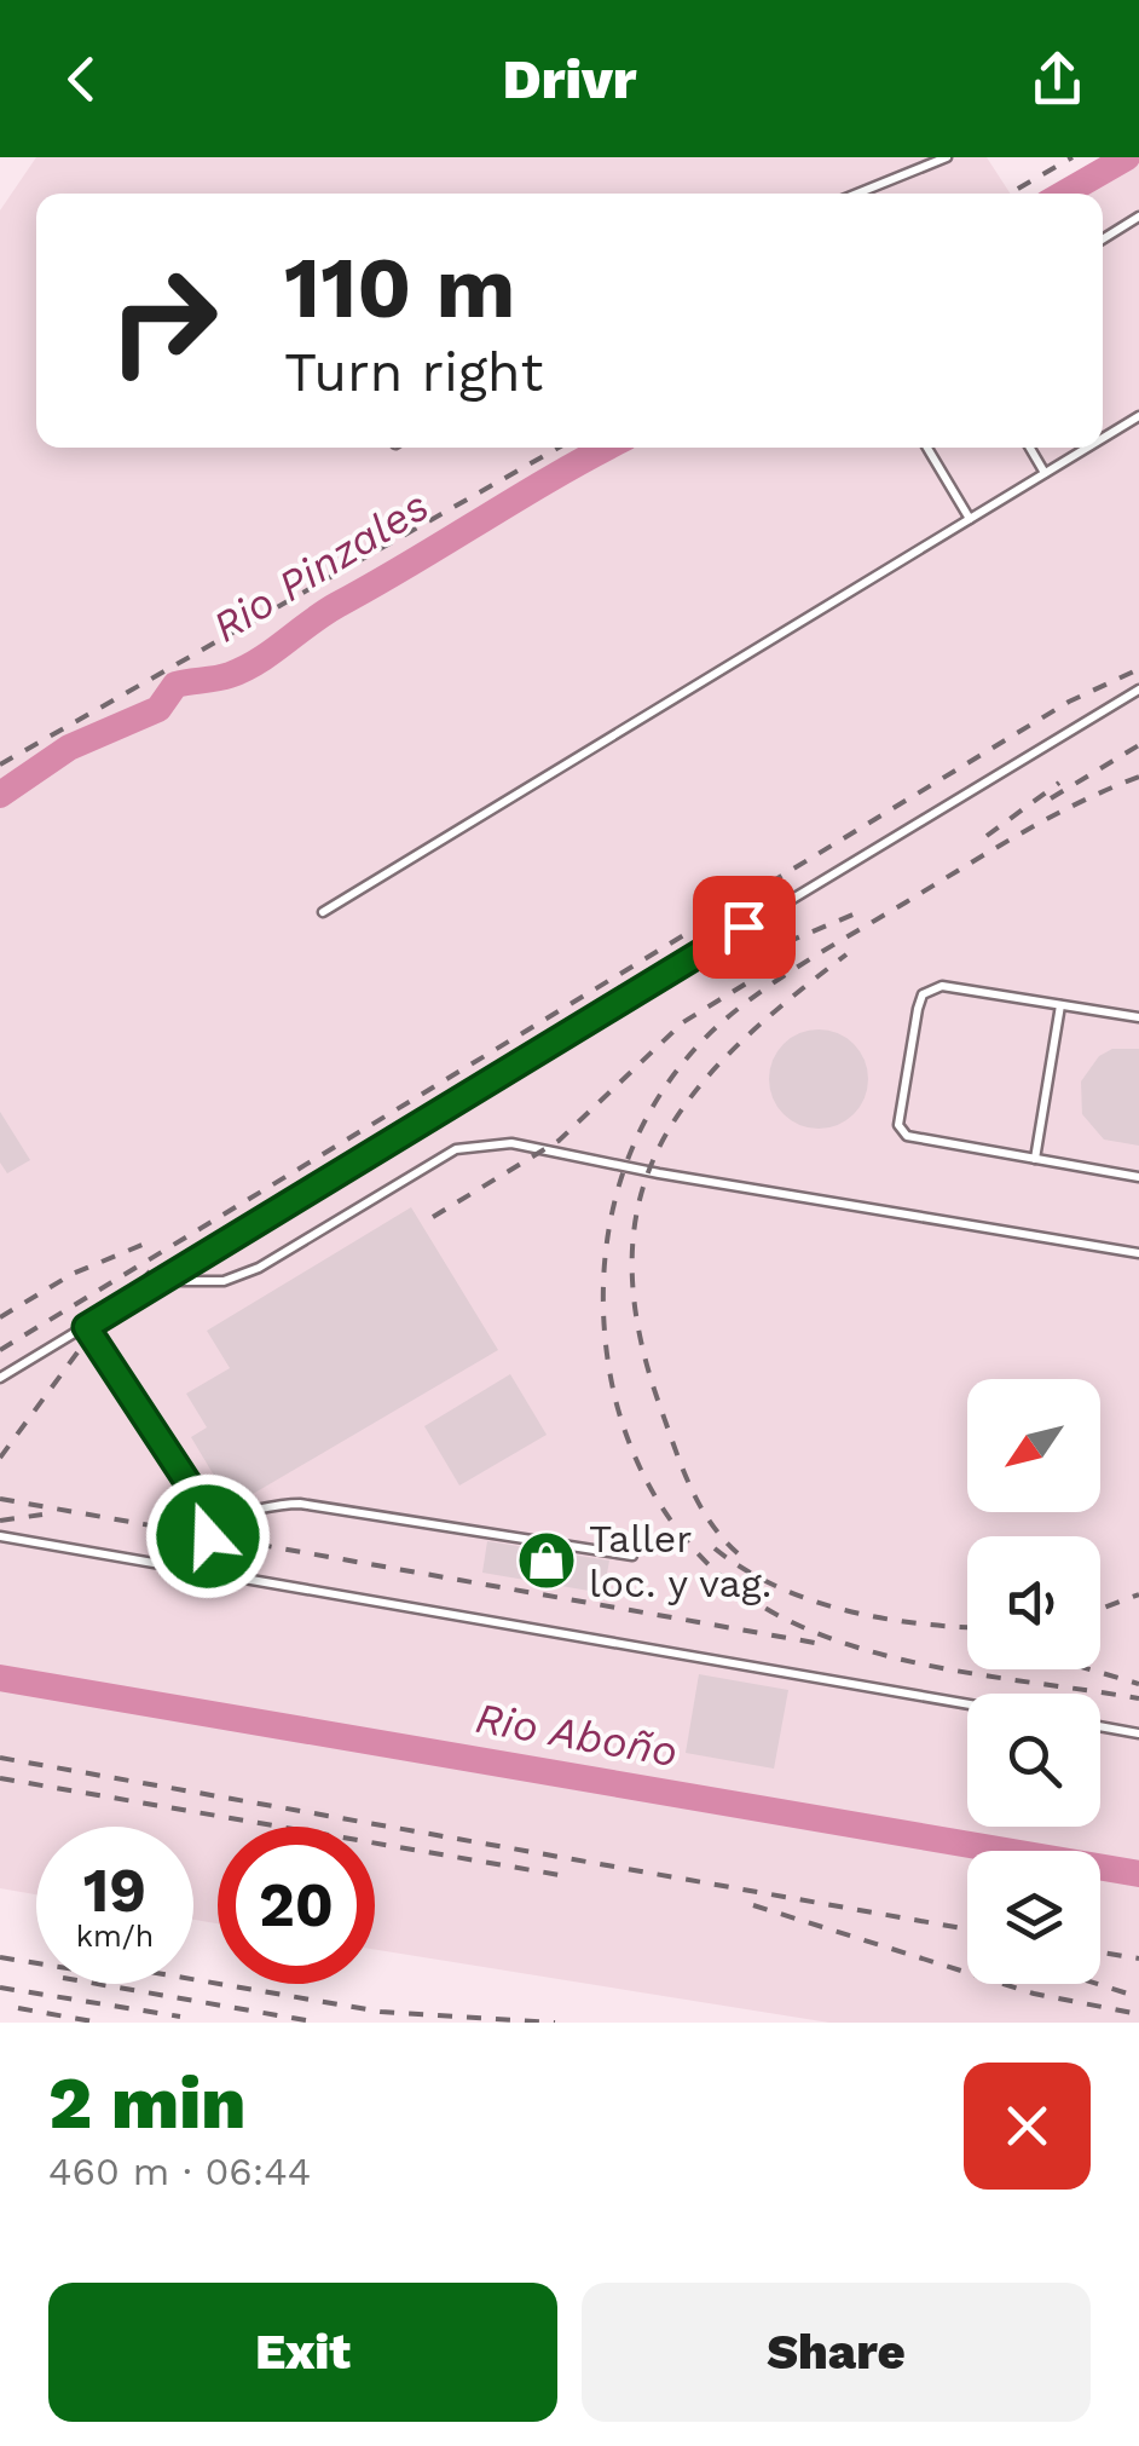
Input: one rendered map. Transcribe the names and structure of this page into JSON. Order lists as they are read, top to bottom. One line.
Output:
{"water":["Rio Pinzales","Rio Aboño"],"places":{"shop":["Taller loc. y vag."]},"north":"bottom left","page":{"header":"Drivr","turn":["110 m","Turn right"],"speed":"19 km/h","limit":"20","heading":["2 min","460 m · 06:44"],"buttons":["Exit","Share"]}}
